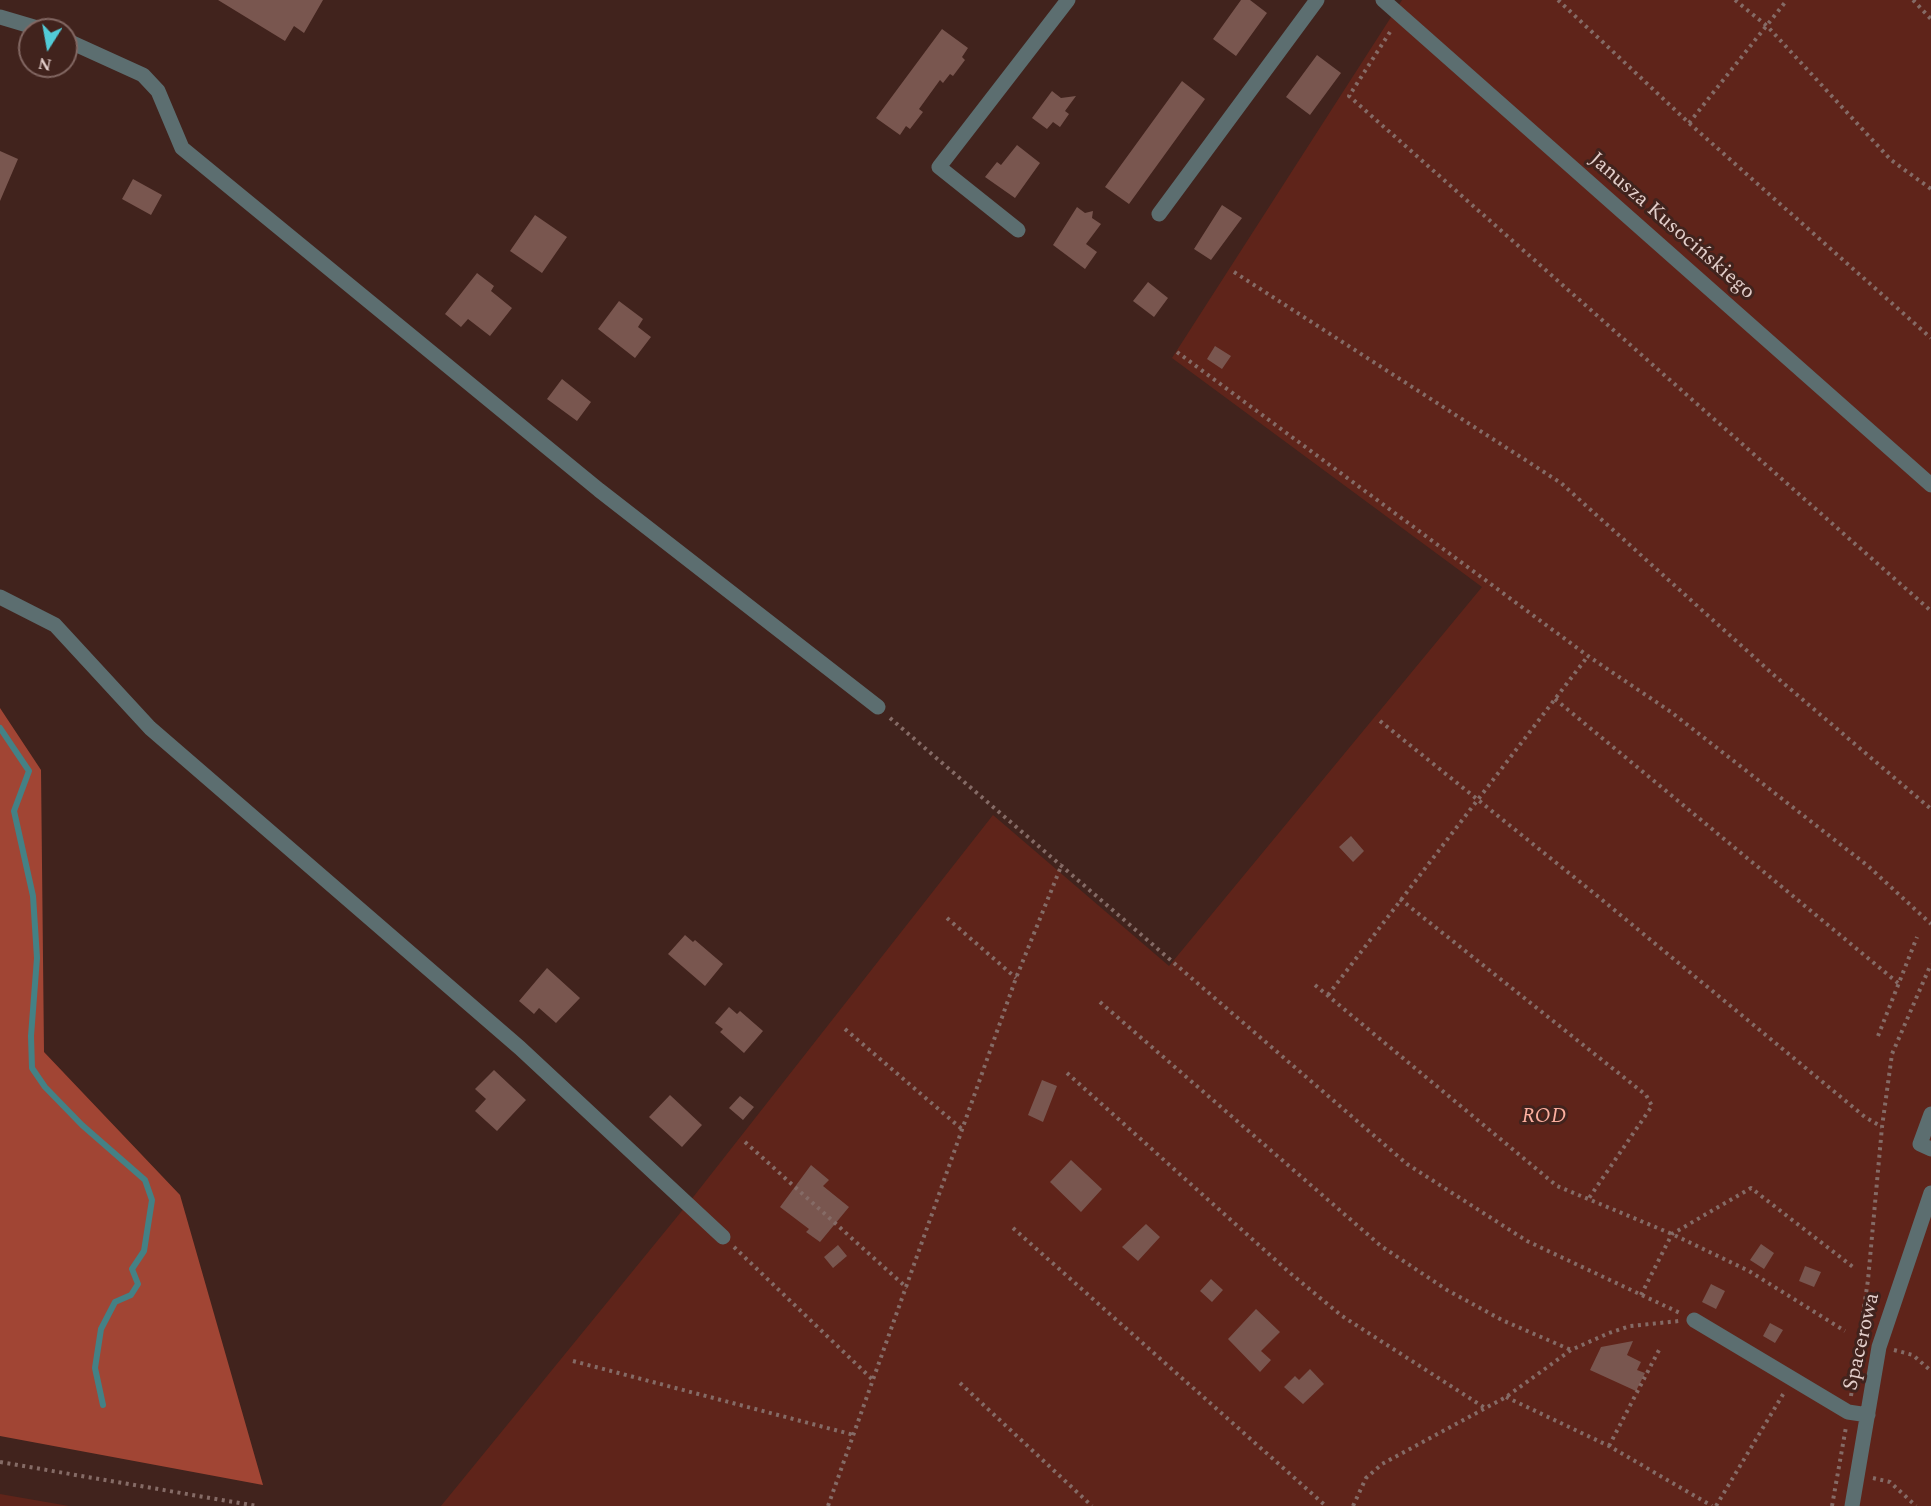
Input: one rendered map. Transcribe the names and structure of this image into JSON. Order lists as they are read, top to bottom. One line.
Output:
{"streets":{"street":["Janusza Kusocińskiego","Spacerowa"]},"parks":["ROD"],"north":"bottom"}
